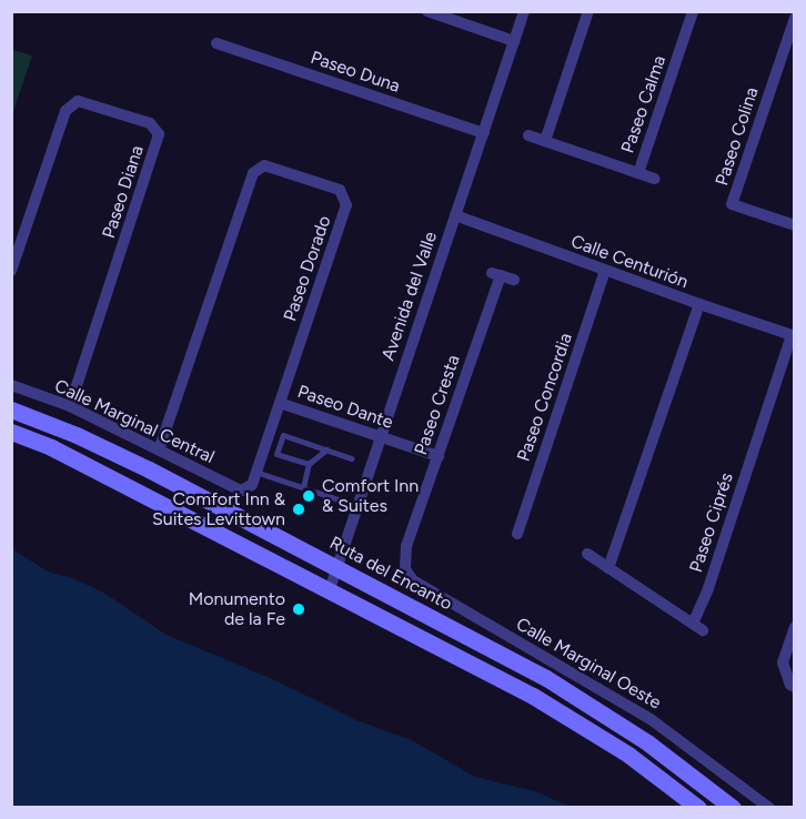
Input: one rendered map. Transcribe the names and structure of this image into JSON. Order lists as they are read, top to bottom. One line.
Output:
{"streets":{"main road":["Ruta del Encanto"],"street":["Paseo Duna","Paseo Calma","Paseo Colina","Paseo Diana","Calle Centurión","Paseo Dorado","Avenida del Valle","Paseo Concordia","Paseo Cresta","Paseo Dante","Calle Marginal Central","Paseo Ciprés","Calle Marginal Oeste"]},"crossings":[["Paseo Duna","Avenida del Valle"],["Paseo Diana","Calle Marginal Central"],["Calle Centurión","Avenida del Valle"],["Calle Centurión","Paseo Concordia"],["Calle Centurión","Paseo Ciprés"],["Paseo Dorado","Paseo Dante"],["Paseo Dorado","Calle Marginal Central"],["Avenida del Valle","Paseo Dante"],["Avenida del Valle","Ruta del Encanto"],["Paseo Cresta","Paseo Dante"],["Paseo Cresta","Calle Marginal Oeste"]],"places":["Comfort Inn & Suites","Comfort Inn & Suites Levittown","Monumento de la Fe"]}
